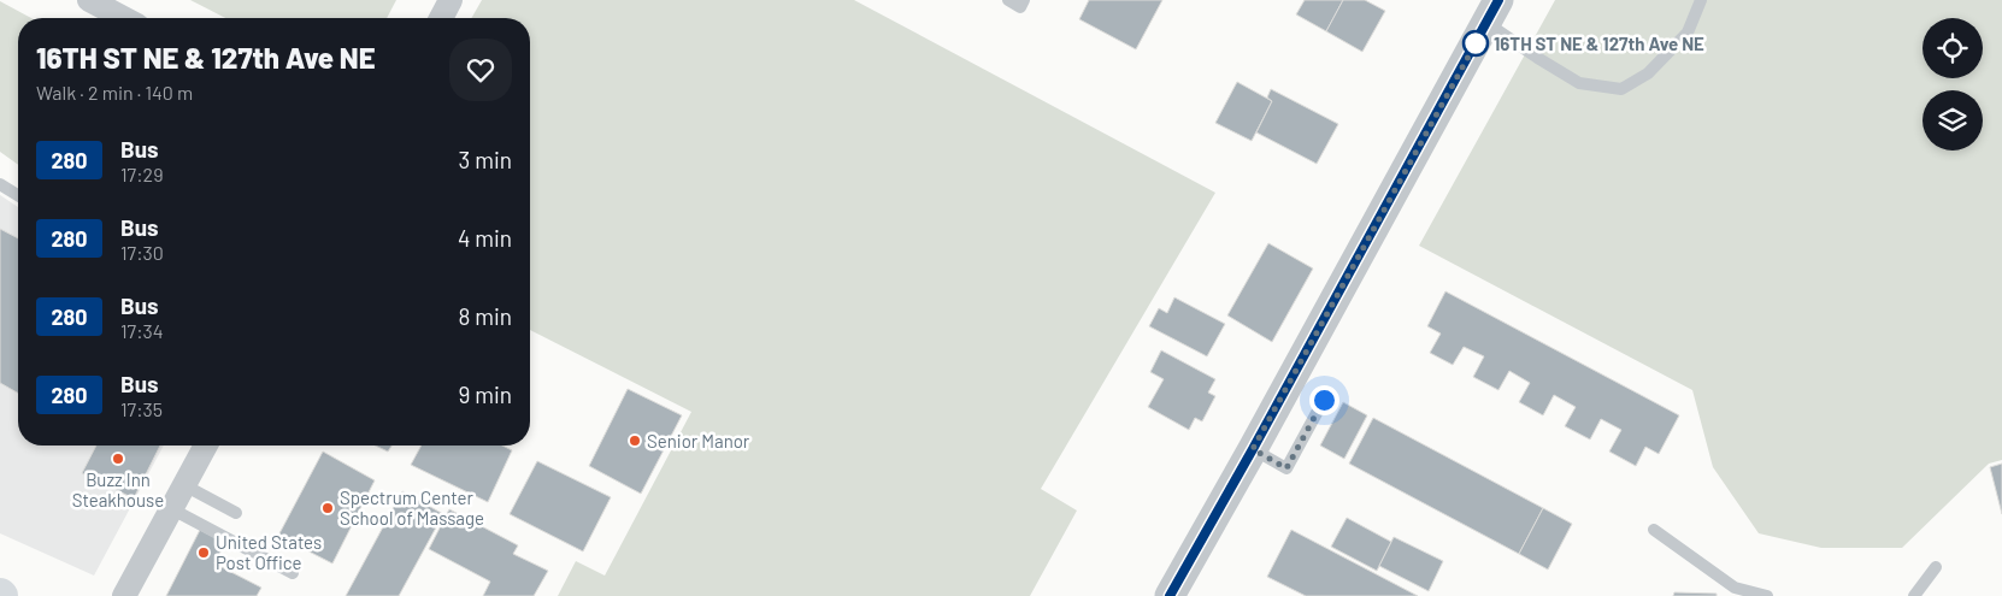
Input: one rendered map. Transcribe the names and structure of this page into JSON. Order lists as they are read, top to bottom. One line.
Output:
{"places":["16TH ST NE & 127th Ave NE","Senior Manor","Buzz Inn Steakhouse","Spectrum Center School of Massage","United States Post Office"],"lines":["bus line 280"],"page":{"heading":["16TH ST NE & 127th Ave NE","Walk · 2 min · 140 m"],"list":[{"mark":"280","name":"Bus","note":"17:29","value":"3 min"},{"mark":"280","name":"Bus","note":"17:30","value":"4 min"},{"mark":"280","name":"Bus","note":"17:34","value":"8 min"},{"mark":"280","name":"Bus","note":"17:35","value":"9 min"}]}}
